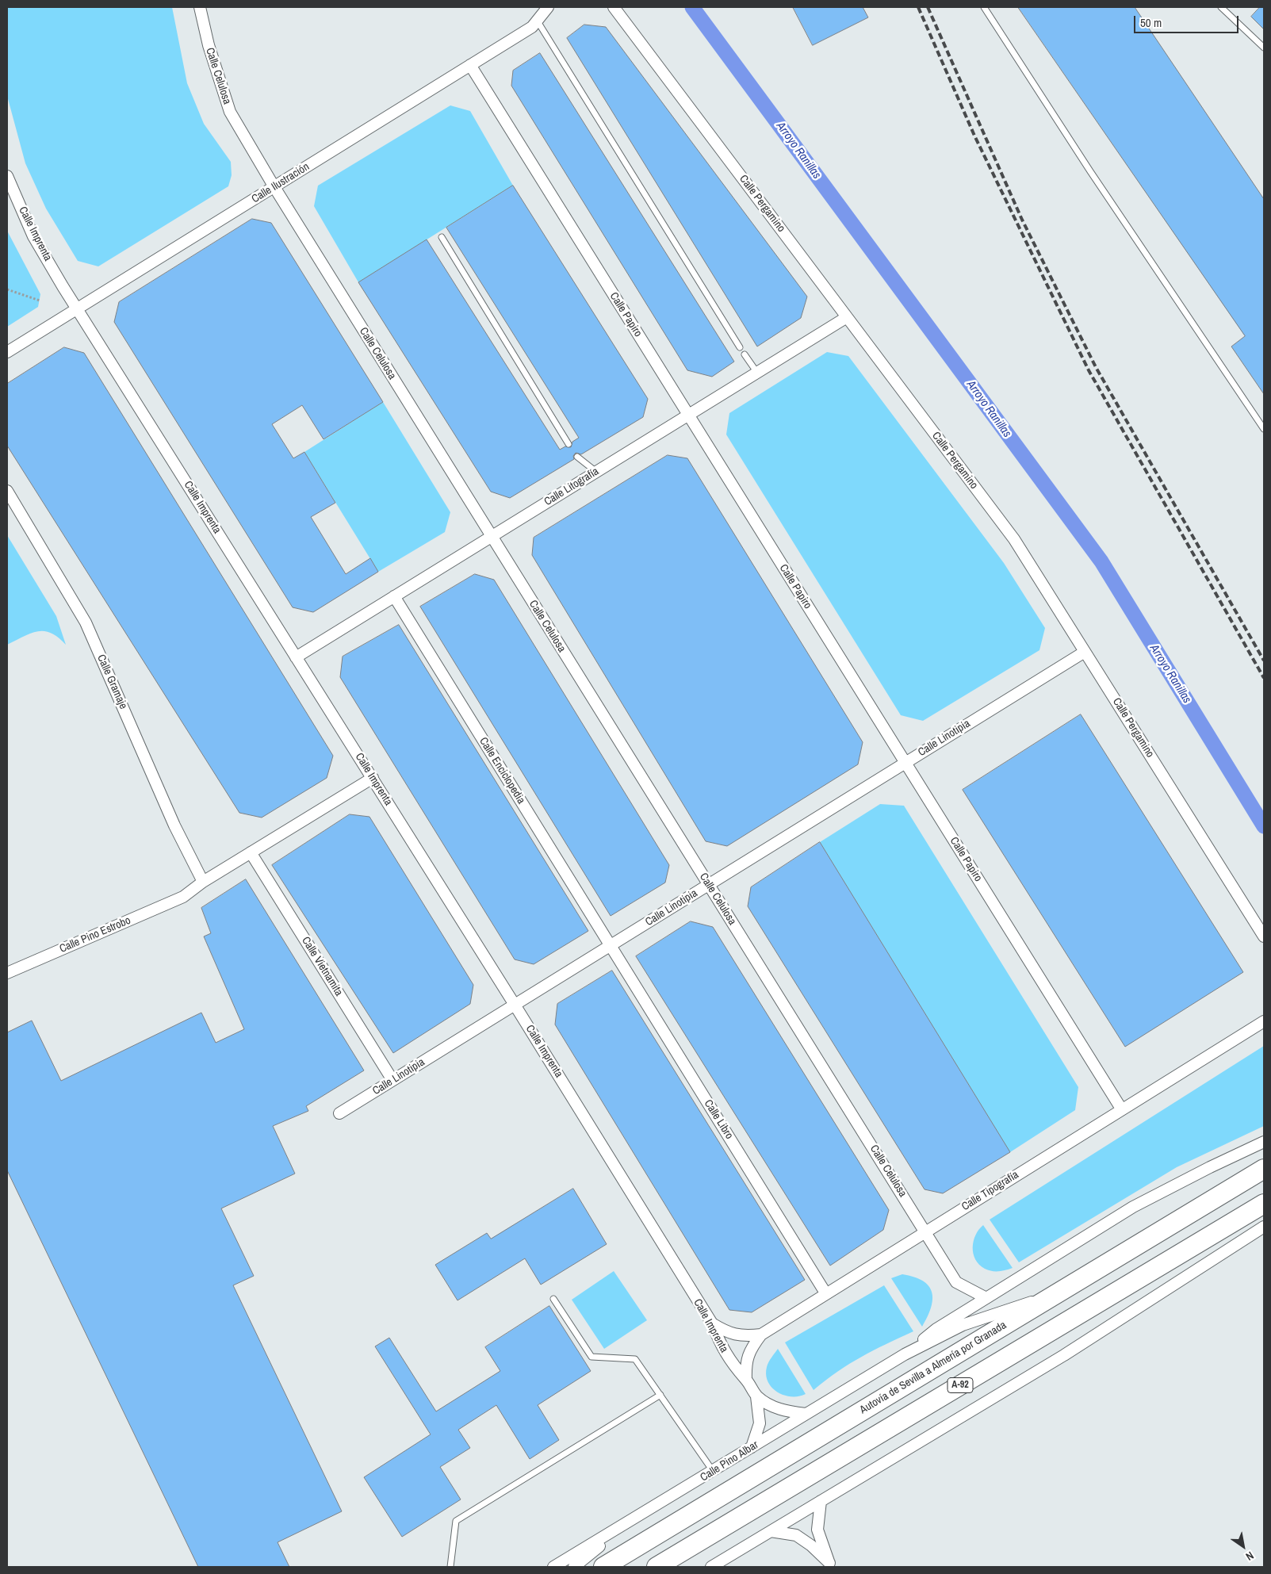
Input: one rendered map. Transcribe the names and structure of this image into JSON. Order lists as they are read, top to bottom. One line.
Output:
{"streets":{"highway":["Autovía de Sevilla a Almería por Granada","A-92"],"street":["Calle Celulosa","Calle Ilustración","Calle Pergamino","Calle Imprenta","Calle Papiro","Calle Litografía","Calle Gramaje","Calle Linotipia","Calle Enciclopedia","Calle Pino Estrobo","Calle Vietnamita","Calle Libro","Calle Tipografía","Calle Pino Albar"]},"crossings":[["Calle Celulosa","Calle Ilustración"],["Calle Celulosa","Calle Litografía"],["Calle Celulosa","Calle Linotipia"],["Calle Celulosa","Calle Tipografía"],["Calle Ilustración","Calle Imprenta"],["Calle Ilustración","Calle Papiro"],["Calle Pergamino","Calle Litografía"],["Calle Pergamino","Calle Linotipia"],["Calle Imprenta","Calle Litografía"],["Calle Imprenta","Calle Linotipia"],["Calle Imprenta","Calle Pino Estrobo"],["Calle Imprenta","Calle Tipografía"],["Calle Imprenta","Calle Pino Albar"],["Calle Papiro","Calle Litografía"],["Calle Papiro","Calle Linotipia"],["Calle Papiro","Calle Tipografía"],["Calle Litografía","Calle Enciclopedia"],["Calle Gramaje","Calle Pino Estrobo"],["Calle Linotipia","Calle Enciclopedia"],["Calle Linotipia","Calle Vietnamita"],["Calle Linotipia","Calle Libro"],["Calle Enciclopedia","Calle Libro"],["Calle Pino Estrobo","Calle Vietnamita"],["Calle Libro","Calle Tipografía"]],"water":["Arroyo Ranillas"],"scale_bar":"50 m","north":"bottom right"}
